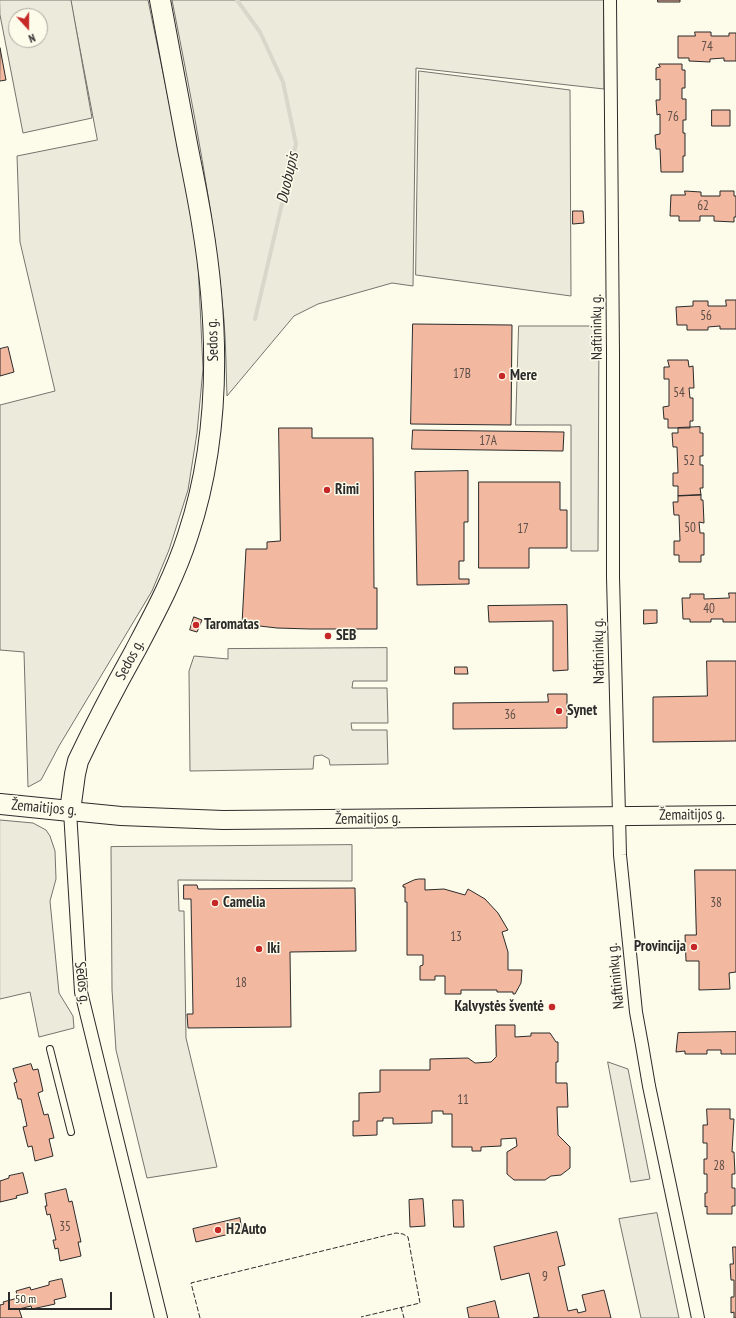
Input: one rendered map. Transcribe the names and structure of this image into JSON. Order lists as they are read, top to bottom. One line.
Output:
{"streets":{"main road":["Sedos g.","Žemaitijos g."],"street":["Naftininkų g."]},"crossings":[["Naftininkų g.","Žemaitijos g."],["Sedos g.","Žemaitijos g."]],"water":["Duobupis"],"places":["Mere","Rimi","Taromatas","SEB","Synet","Camelia","Provincija","Iki","Kalvystės šventė","H2Auto"],"house_numbers":["74","76","62","56","17B","54","17A","52","50","17","40","36","38","13","18","11","28","35","9"],"scale_bar":"50 m","north":"bottom"}
